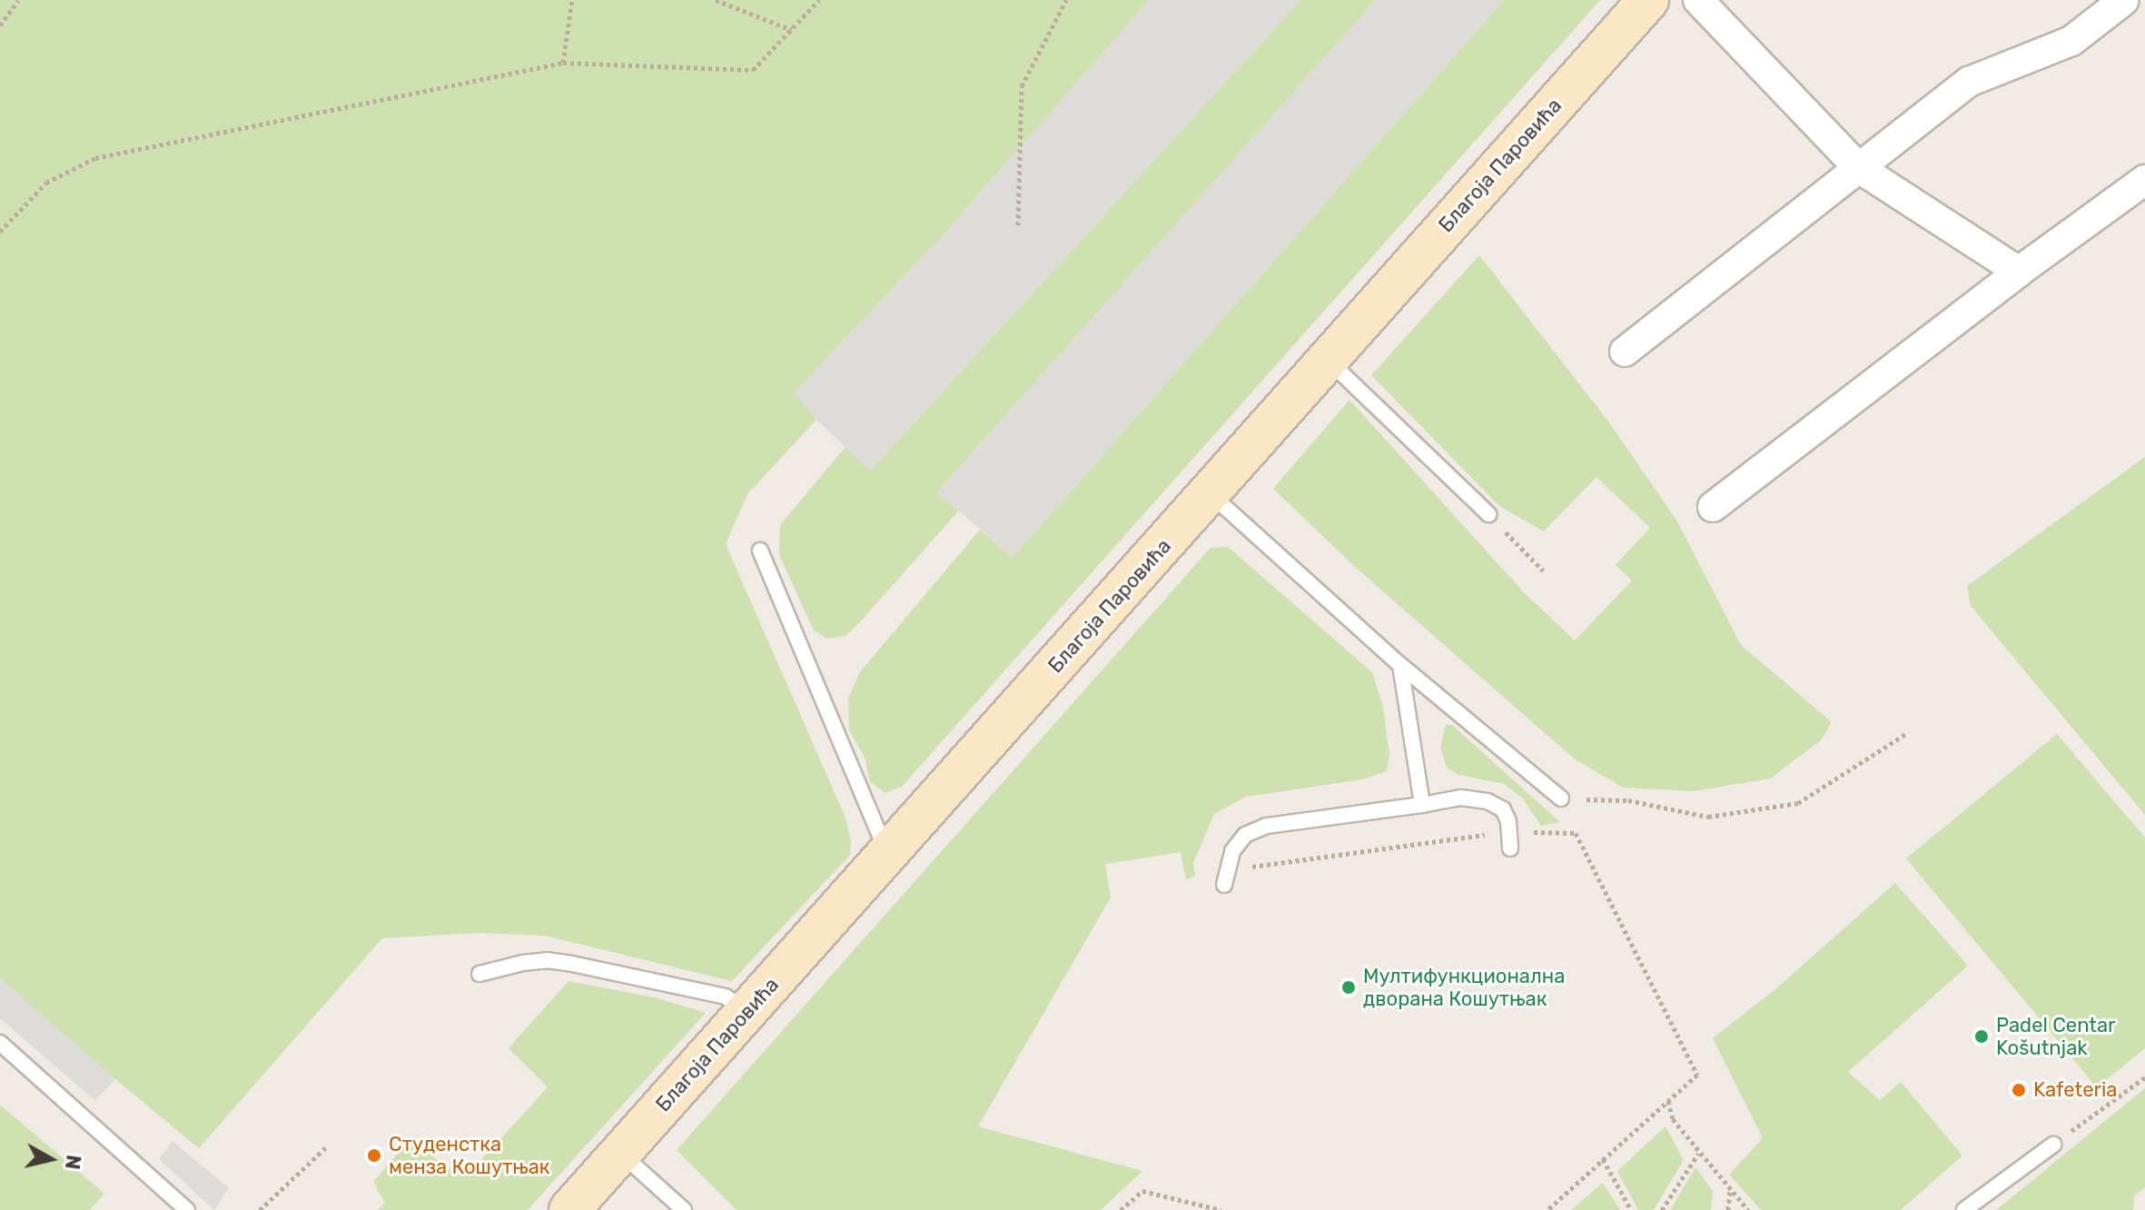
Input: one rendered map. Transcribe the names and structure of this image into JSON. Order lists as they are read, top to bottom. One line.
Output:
{"streets":{"main road":["Благоја Паровића"]},"places":["Мултифункционална дворана Кошутњак","Padel Centar Košutnjak","Kafeteria","Студенстка менза Кошутњак"],"north":"right"}
